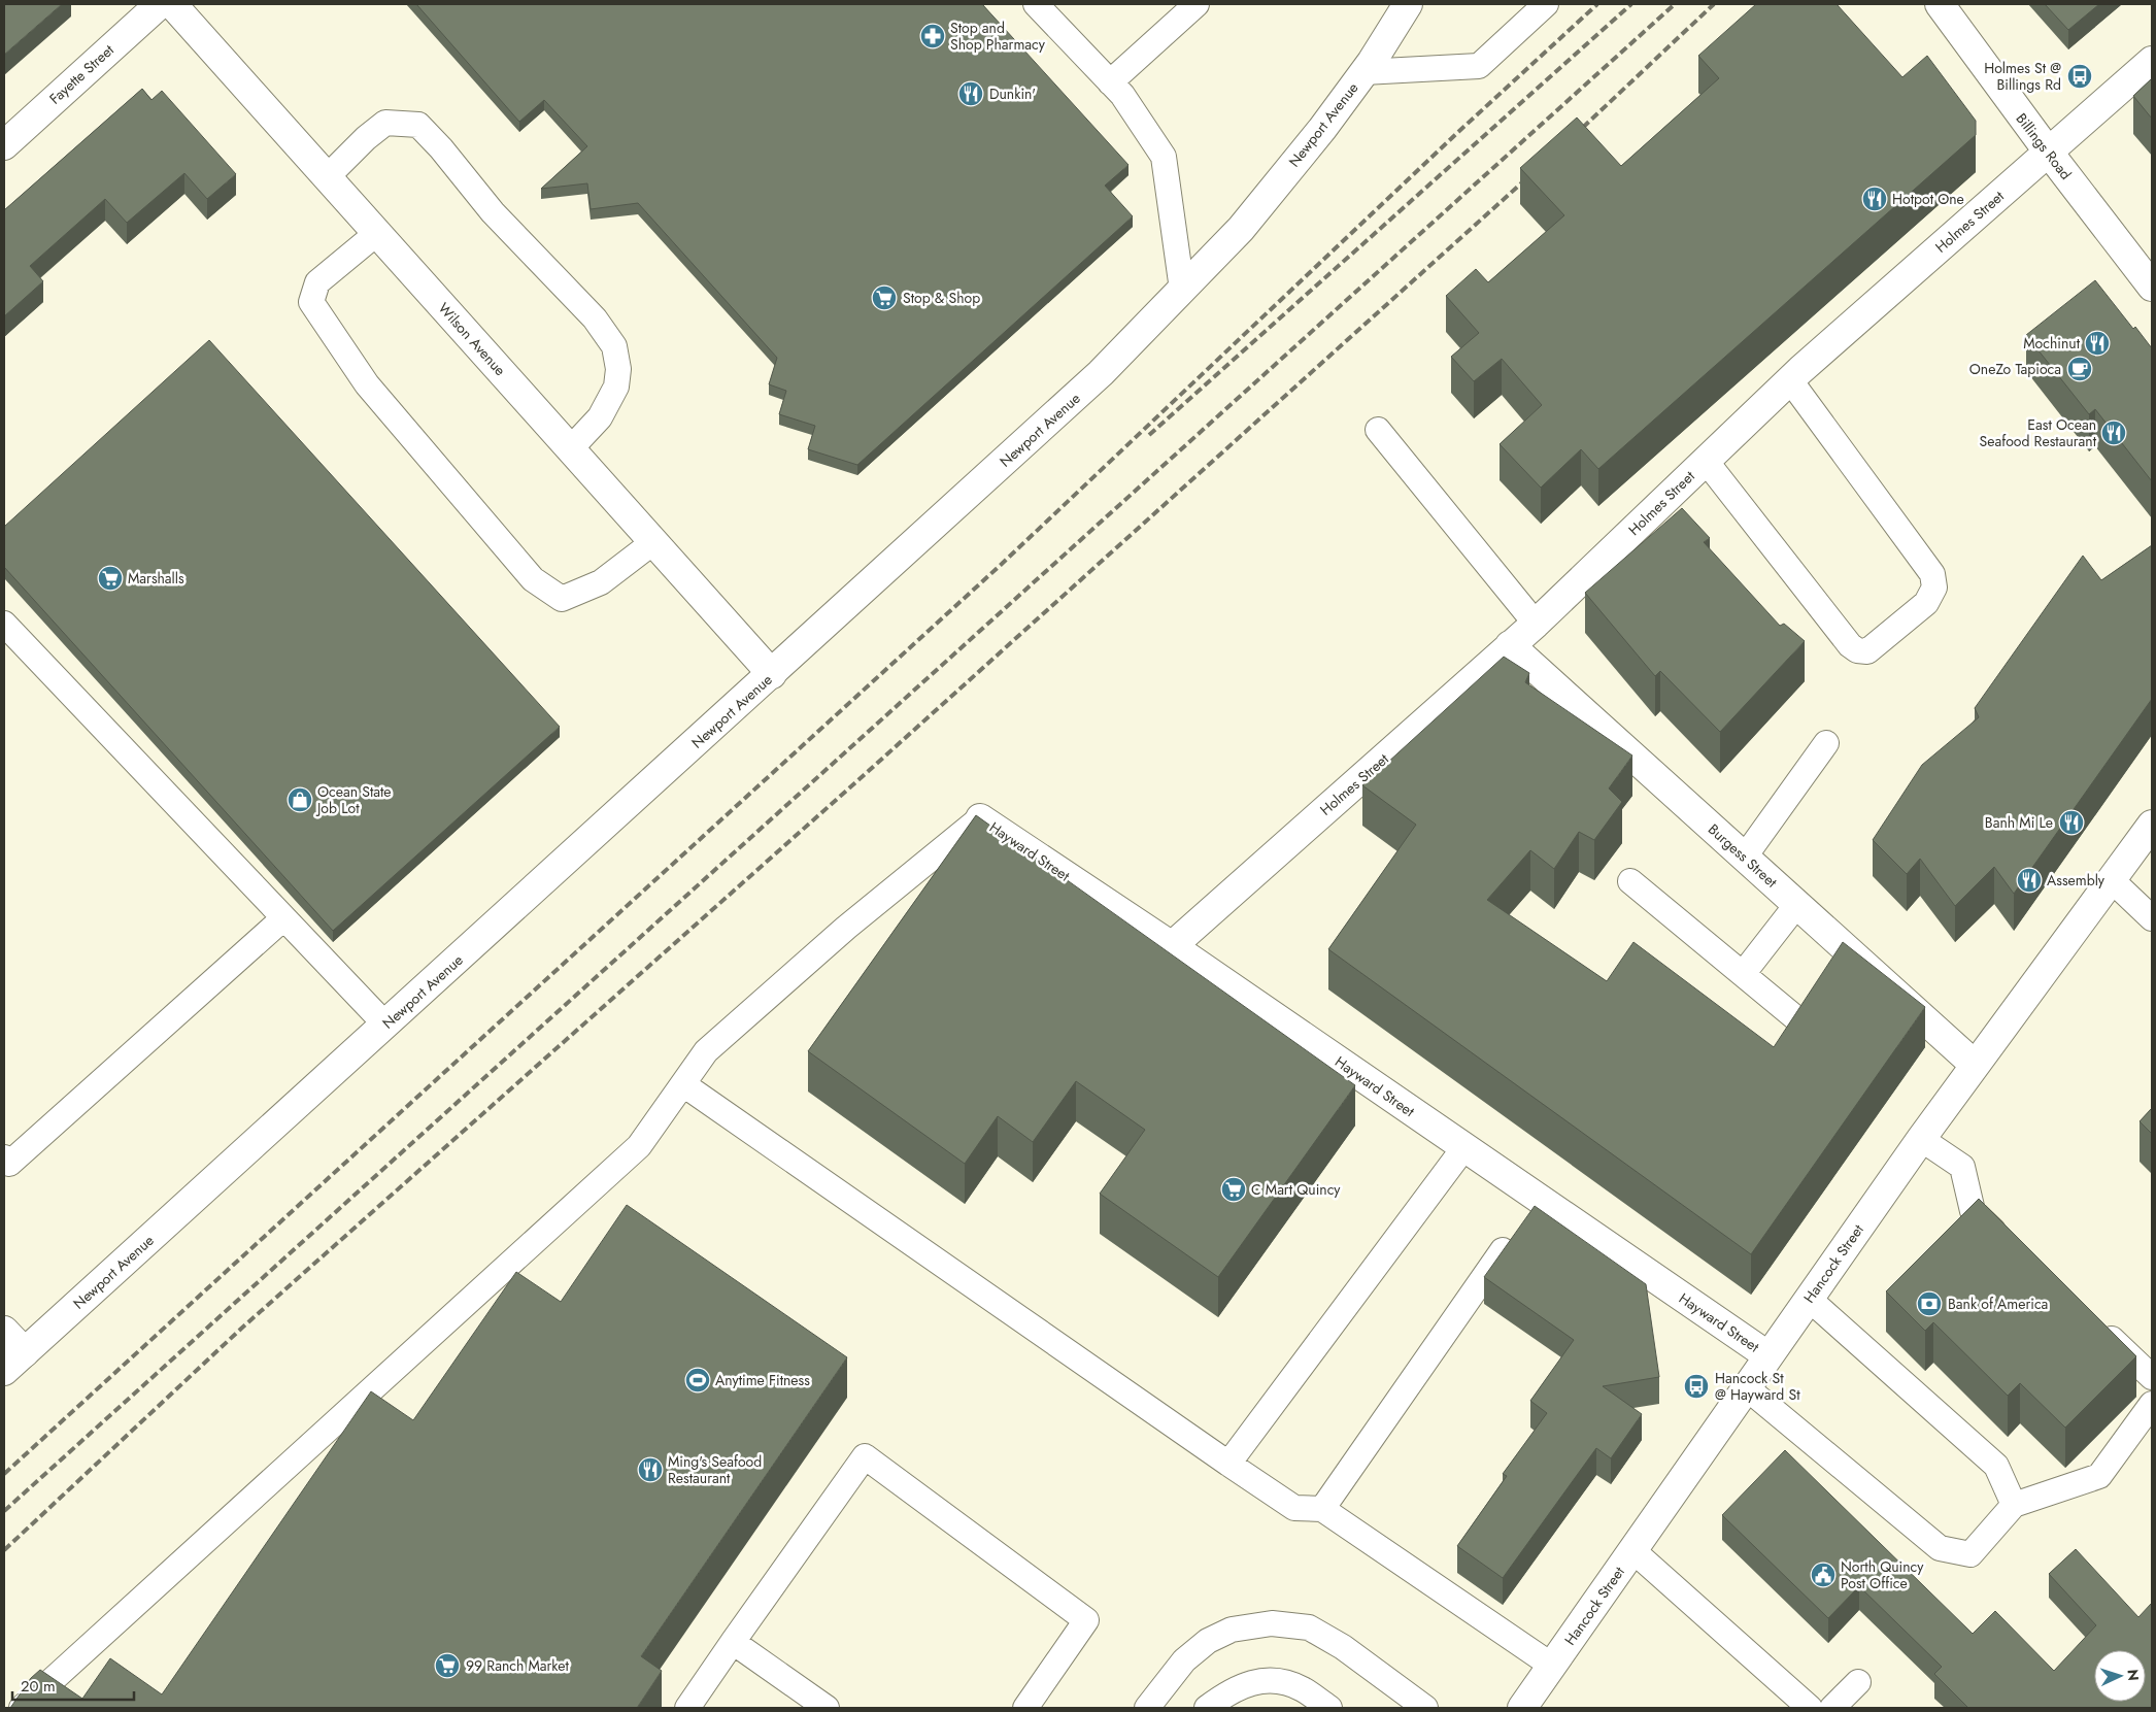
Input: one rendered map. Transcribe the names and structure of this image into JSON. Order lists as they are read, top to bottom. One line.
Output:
{"streets":{"street":["Fayette Street","Newport Avenue","Billings Road","Holmes Street","Wilson Avenue","Hayward Street","Burgess Street","Hancock Street"]},"crossings":[["Newport Avenue","Wilson Avenue"],["Billings Road","Holmes Street"],["Holmes Street","Hayward Street"],["Holmes Street","Burgess Street"],["Hayward Street","Hancock Street"],["Burgess Street","Hancock Street"]],"places":{"pharmacy":["Stop and Shop Pharmacy"],"bus stop":["Holmes St @ Billings Rd","Hancock St @ Hayward St"],"restaurant":["Dunkin'","Hotpot One","Mochinut","East Ocean Seafood Restaurant","Banh Mi Le","Assembly","Ming's Seafood Restaurant"],"supermarket":["Stop & Shop","Marshalls","C Mart Quincy","99 Ranch Market"],"cafe":["OneZo Tapioca"],"shop":["Ocean State Job Lot"],"bank":["Bank of America"],"sports":["Anytime Fitness"],"public building":["North Quincy Post Office"]},"scale_bar":"20 m","north":"right"}
